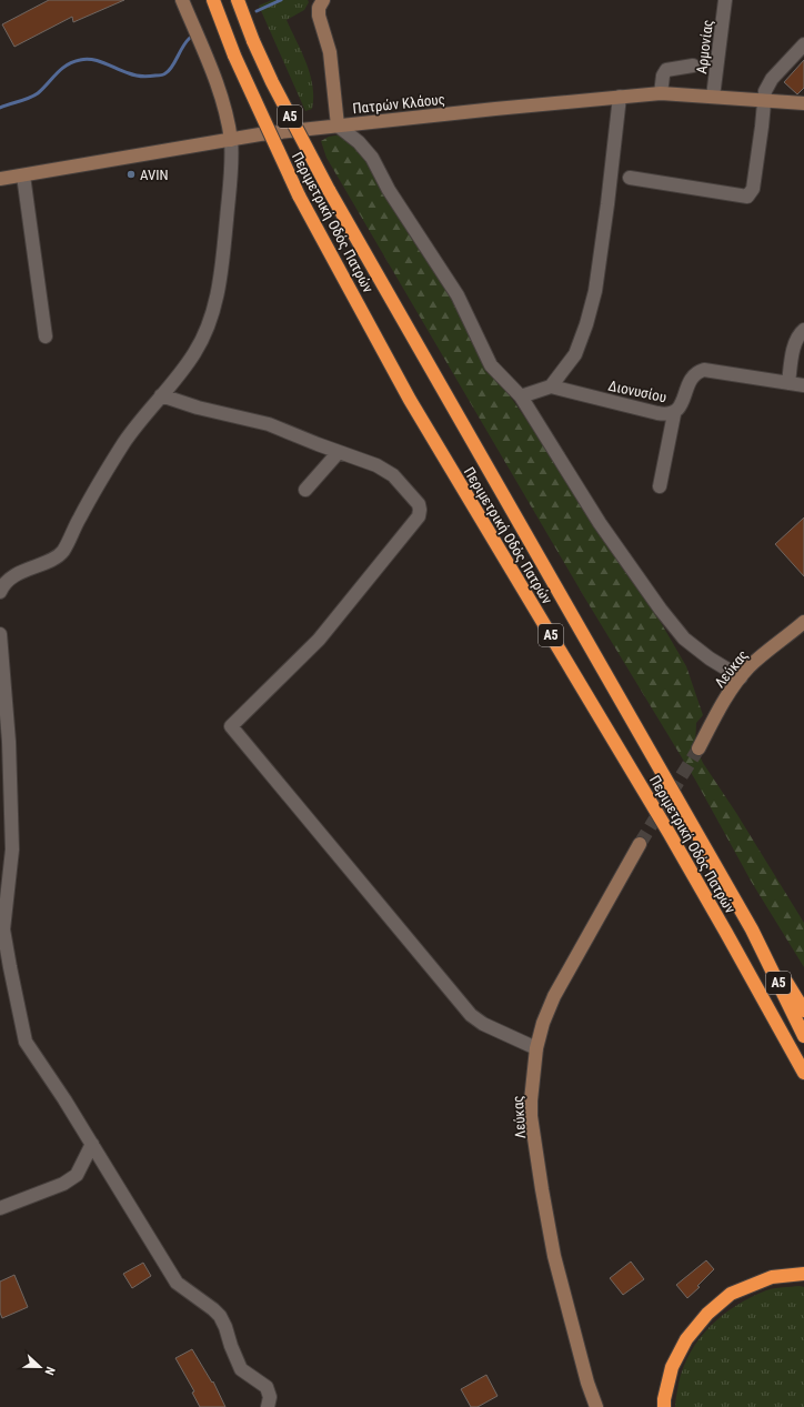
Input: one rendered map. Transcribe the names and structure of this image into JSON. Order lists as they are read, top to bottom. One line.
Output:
{"streets":{"highway":["Α5","Περιμετρική Οδός Πατρών"],"street":["Αρμονίας","Πατρών Κλάους","Διονυσίου","Λεύκας"]},"crossings":[["Αρμονίας","Πατρών Κλάους"]],"places":["AVIN"],"north":"right"}
